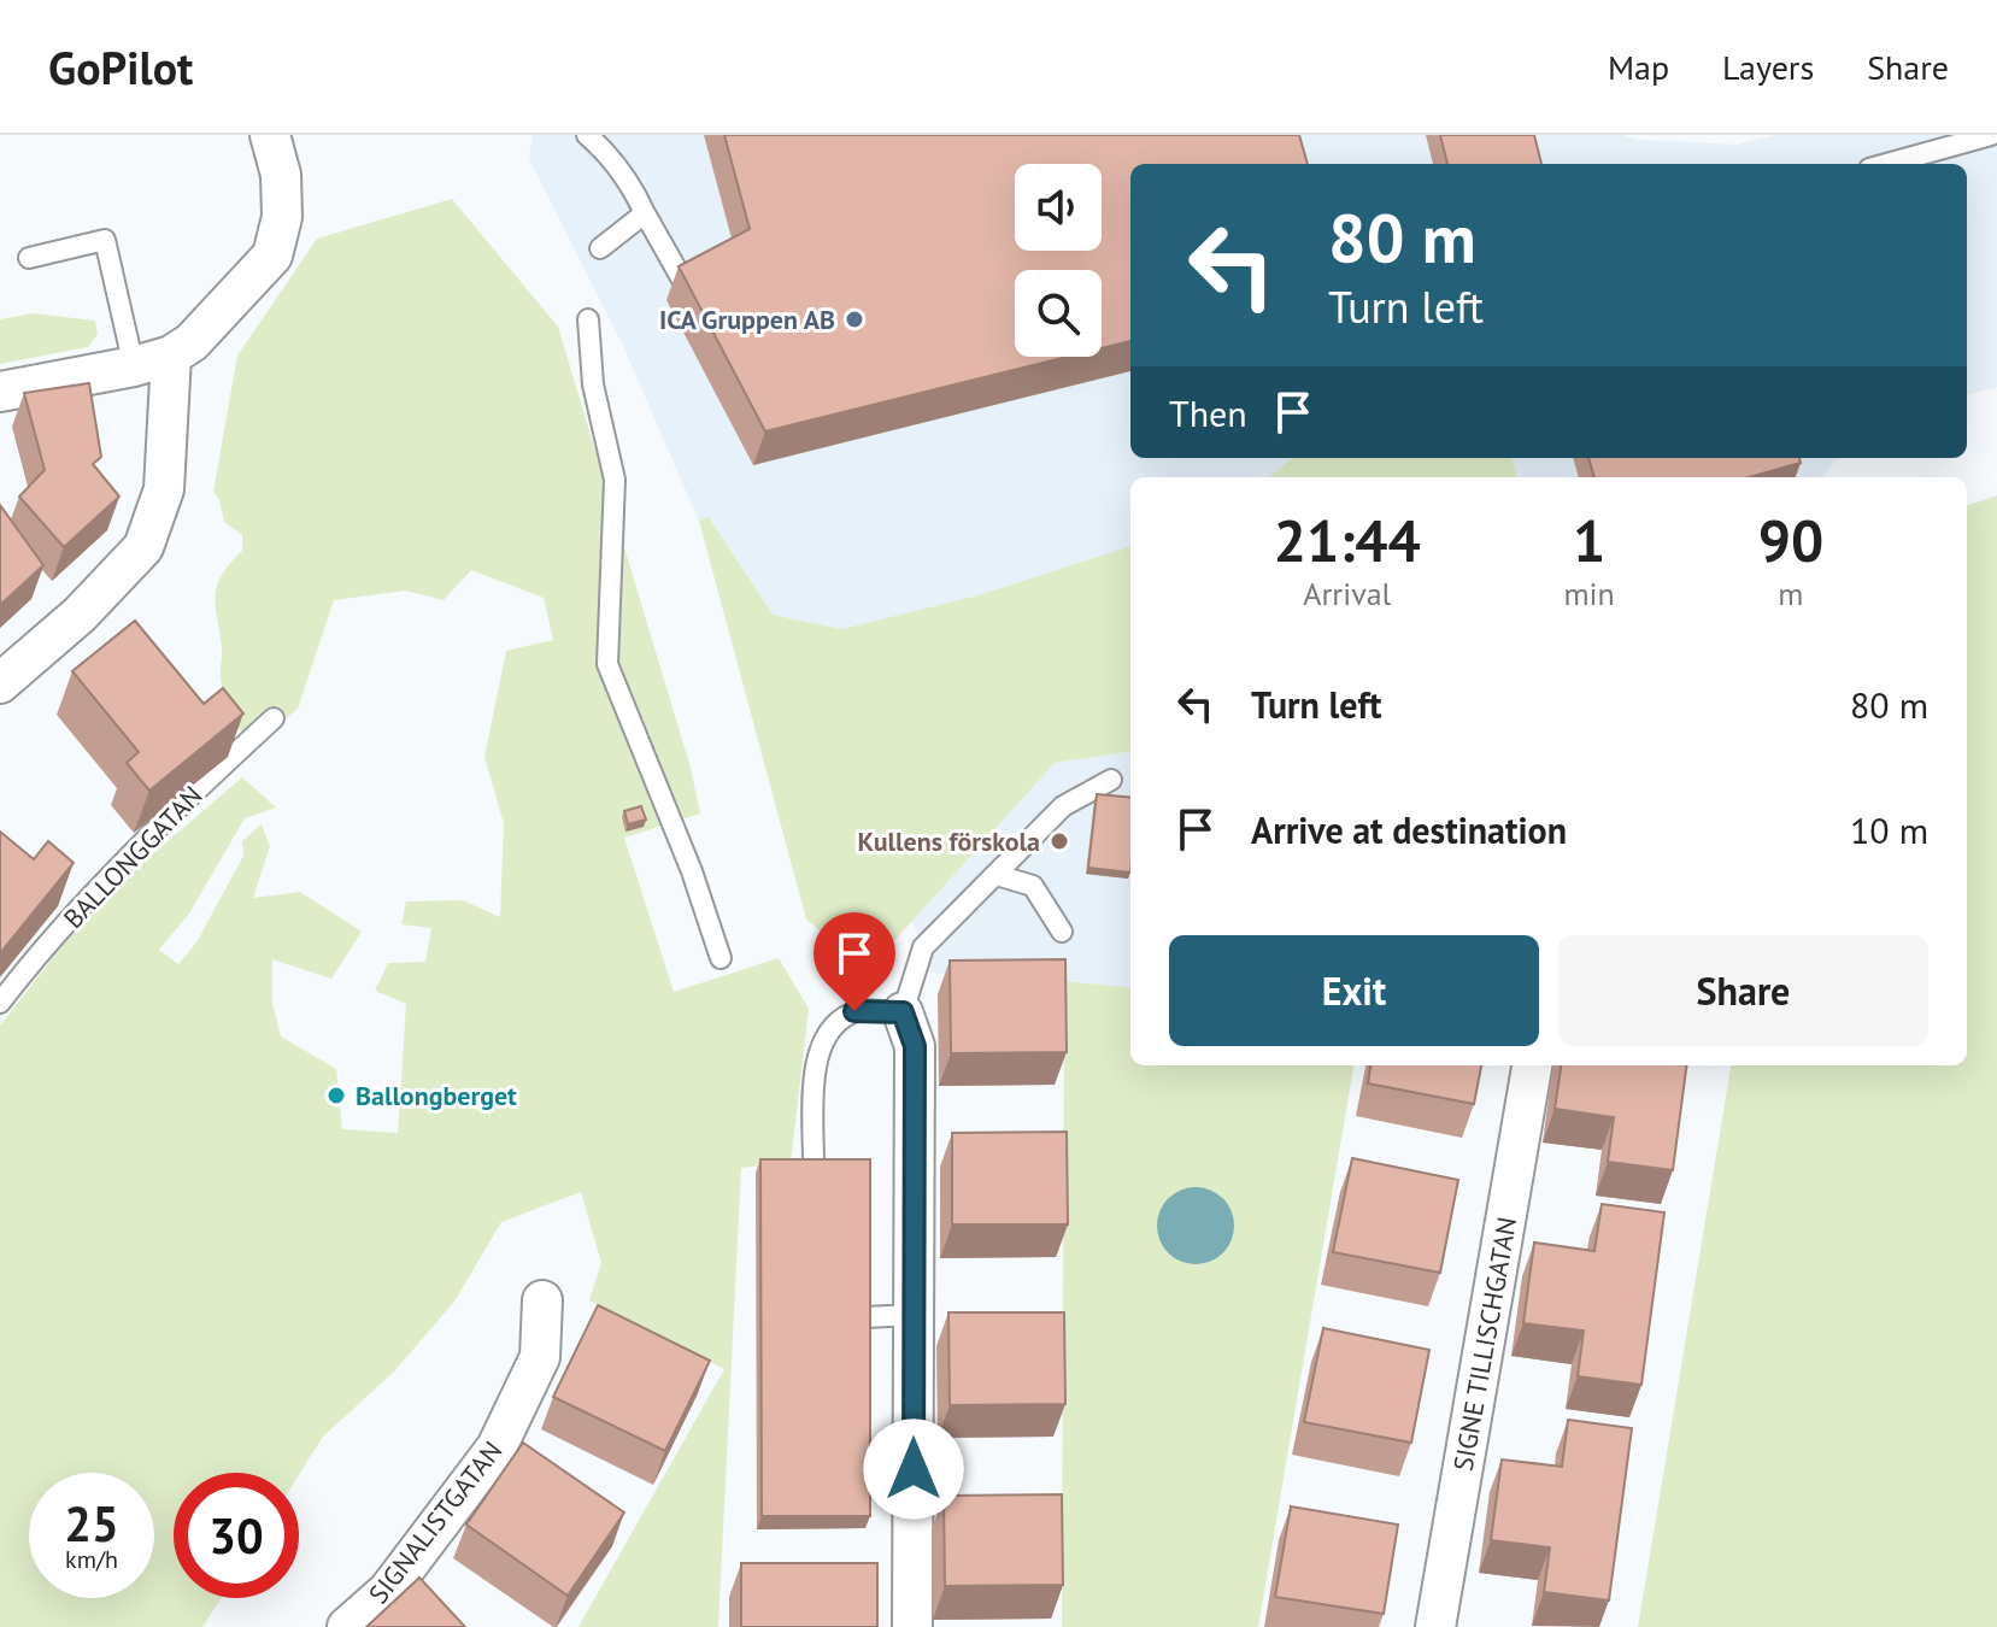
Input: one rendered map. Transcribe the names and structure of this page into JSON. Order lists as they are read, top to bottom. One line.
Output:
{"streets":{"street":["SIGNE TILLISCHGATAN","SIGNALISTGATAN"],"lane":["BALLONGGATAN"]},"places":["ICA Gruppen AB","Kullens förskola","Ballongberget"],"page":{"header":"GoPilot","nav":["Map","Layers","Share"],"turn":["80 m","Turn left"],"then":"Then","eta":["21:44","Arrival","1","min","90","m"],"list":[{"name":"Turn left","value":"80 m"},{"name":"Arrive at destination","value":"10 m"}],"buttons":["Exit","Share"],"speed":"25 km/h","limit":"30"}}
